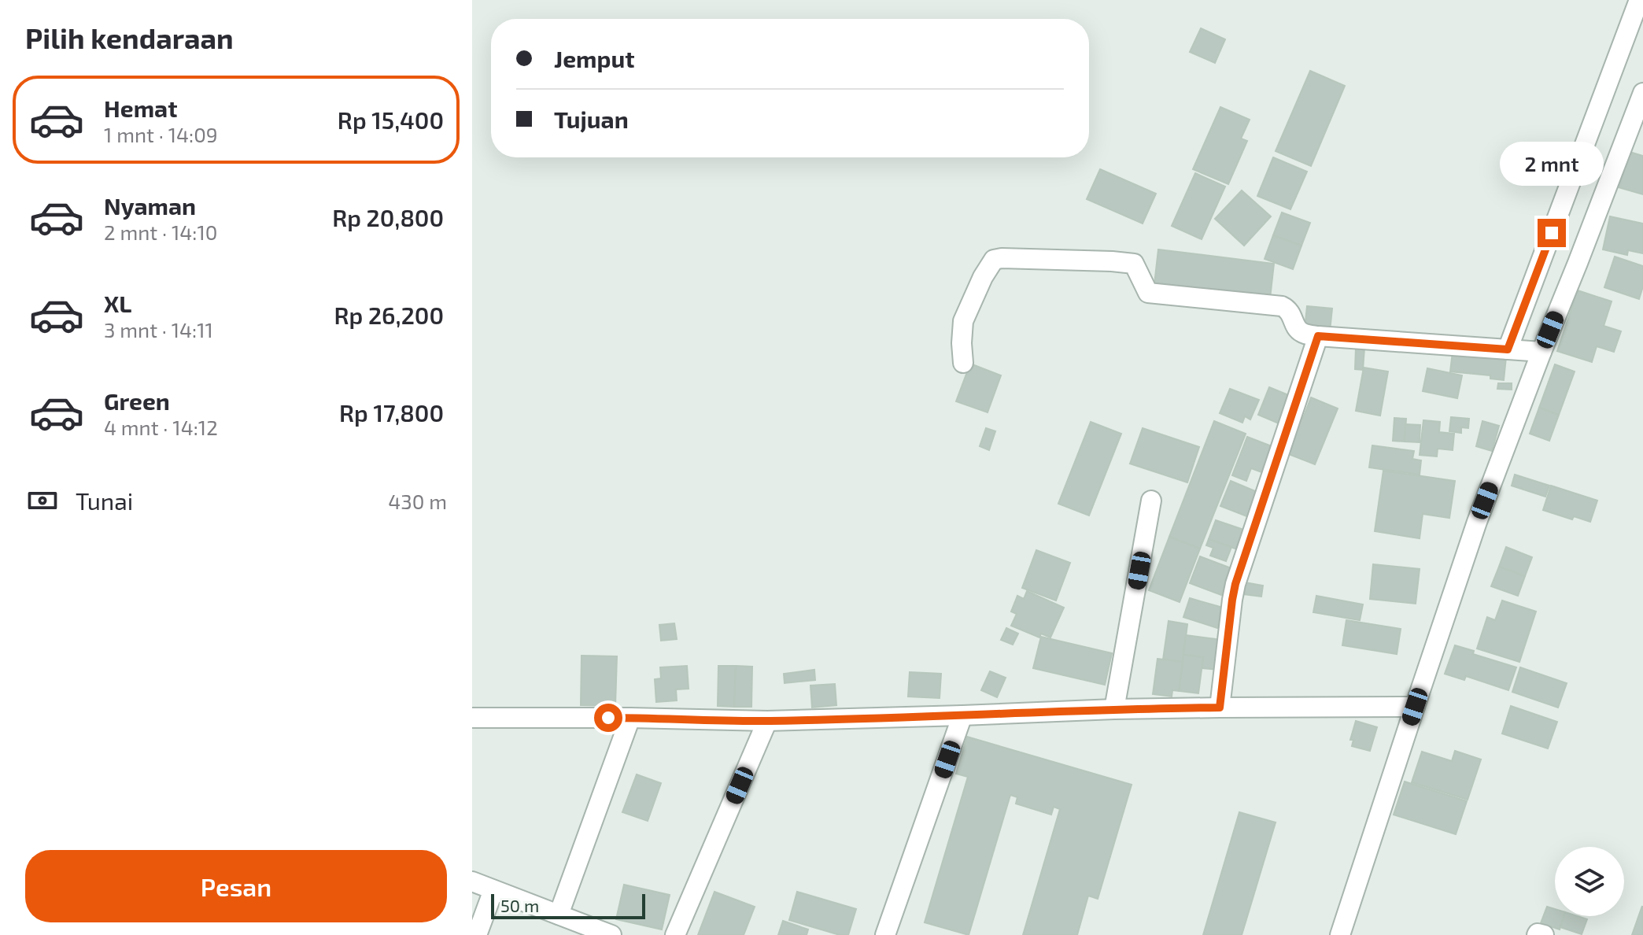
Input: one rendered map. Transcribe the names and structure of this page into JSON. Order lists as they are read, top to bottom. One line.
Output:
{"scale_bar":"50 m","page":{"heading":"Pilih kendaraan","banner":["Jemput","Tujuan"],"list":[{"name":"Hemat","note":"1 mnt · 14:09","value":"Rp 15,400"},{"name":"Nyaman","note":"2 mnt · 14:10","value":"Rp 20,800"},{"name":"XL","note":"3 mnt · 14:11","value":"Rp 26,200"},{"name":"Green","note":"4 mnt · 14:12","value":"Rp 17,800"}],"bubble":"2 mnt","pay":["Tunai","430 m"],"buttons":"Pesan","scale":"50 m"}}
